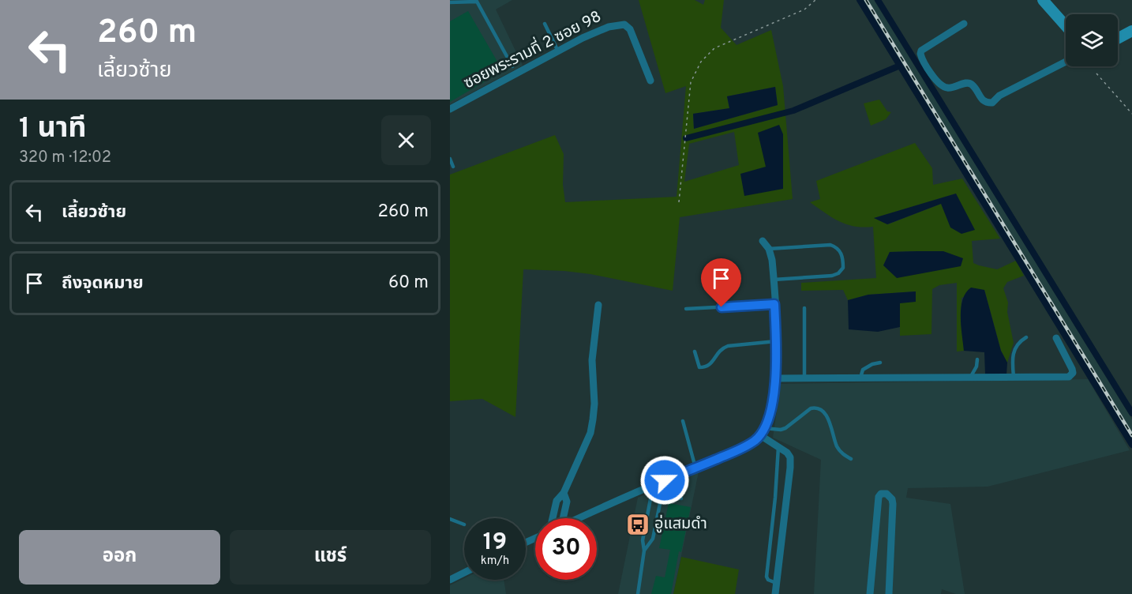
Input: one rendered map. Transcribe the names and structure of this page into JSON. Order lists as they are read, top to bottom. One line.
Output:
{"streets":{"street":["ซอยพระรามที่ 2 ซอย 98"]},"places":{"bus stop":["อู่แสมดำ"]},"page":{"turn":["260 m","เลี้ยวซ้าย"],"heading":["1 นาที","320 m · 12:02"],"list":[{"name":"เลี้ยวซ้าย","value":"260 m"},{"name":"ถึงจุดหมาย","value":"60 m"}],"speed":"19 km/h","limit":"30","buttons":["ออก","แชร์"]}}
